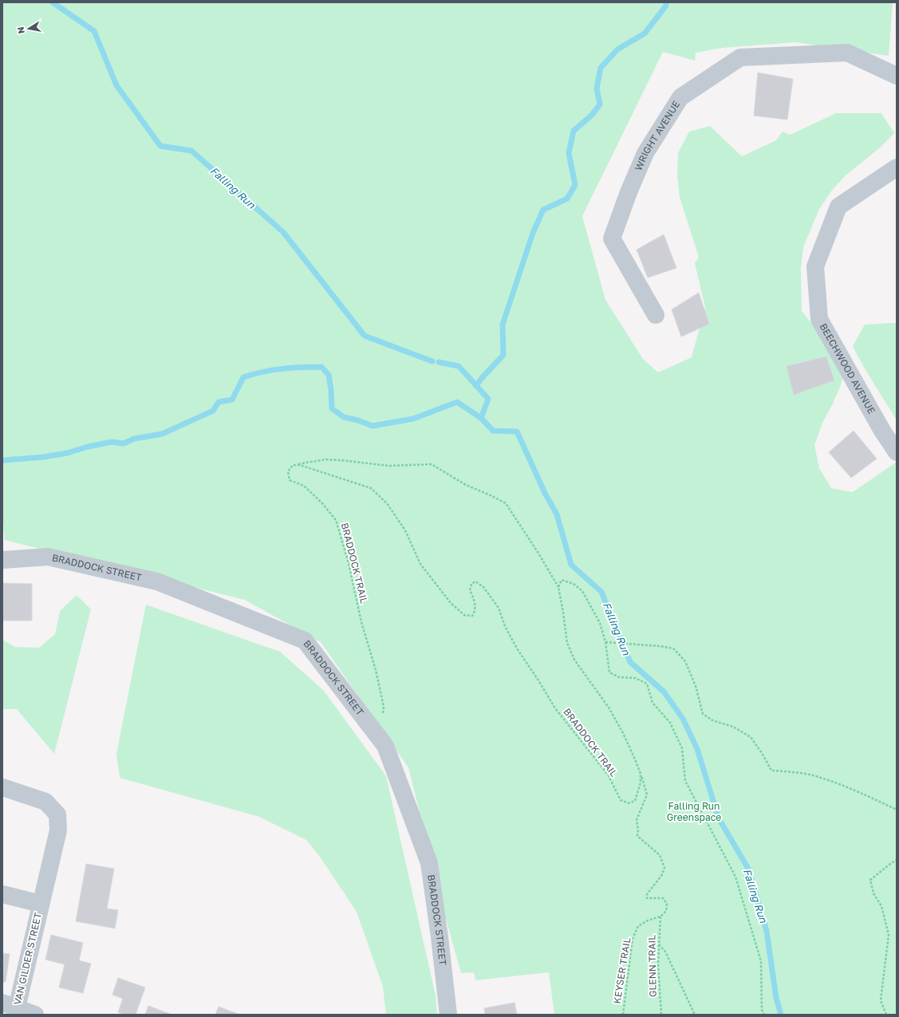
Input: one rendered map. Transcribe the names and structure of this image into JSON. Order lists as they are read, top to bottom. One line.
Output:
{"streets":{"street":["WRIGHT AVENUE","BEECHWOOD AVENUE","BRADDOCK STREET","VAN GILDER STREET"],"path":["BRADDOCK TRAIL","GLENN TRAIL","KEYSER TRAIL"]},"crossings":[["BRADDOCK TRAIL","BRADDOCK STREET"],["GLENN TRAIL","KEYSER TRAIL"]],"water":["Falling Run"],"parks":["Falling Run Greenspace"],"north":"left"}
